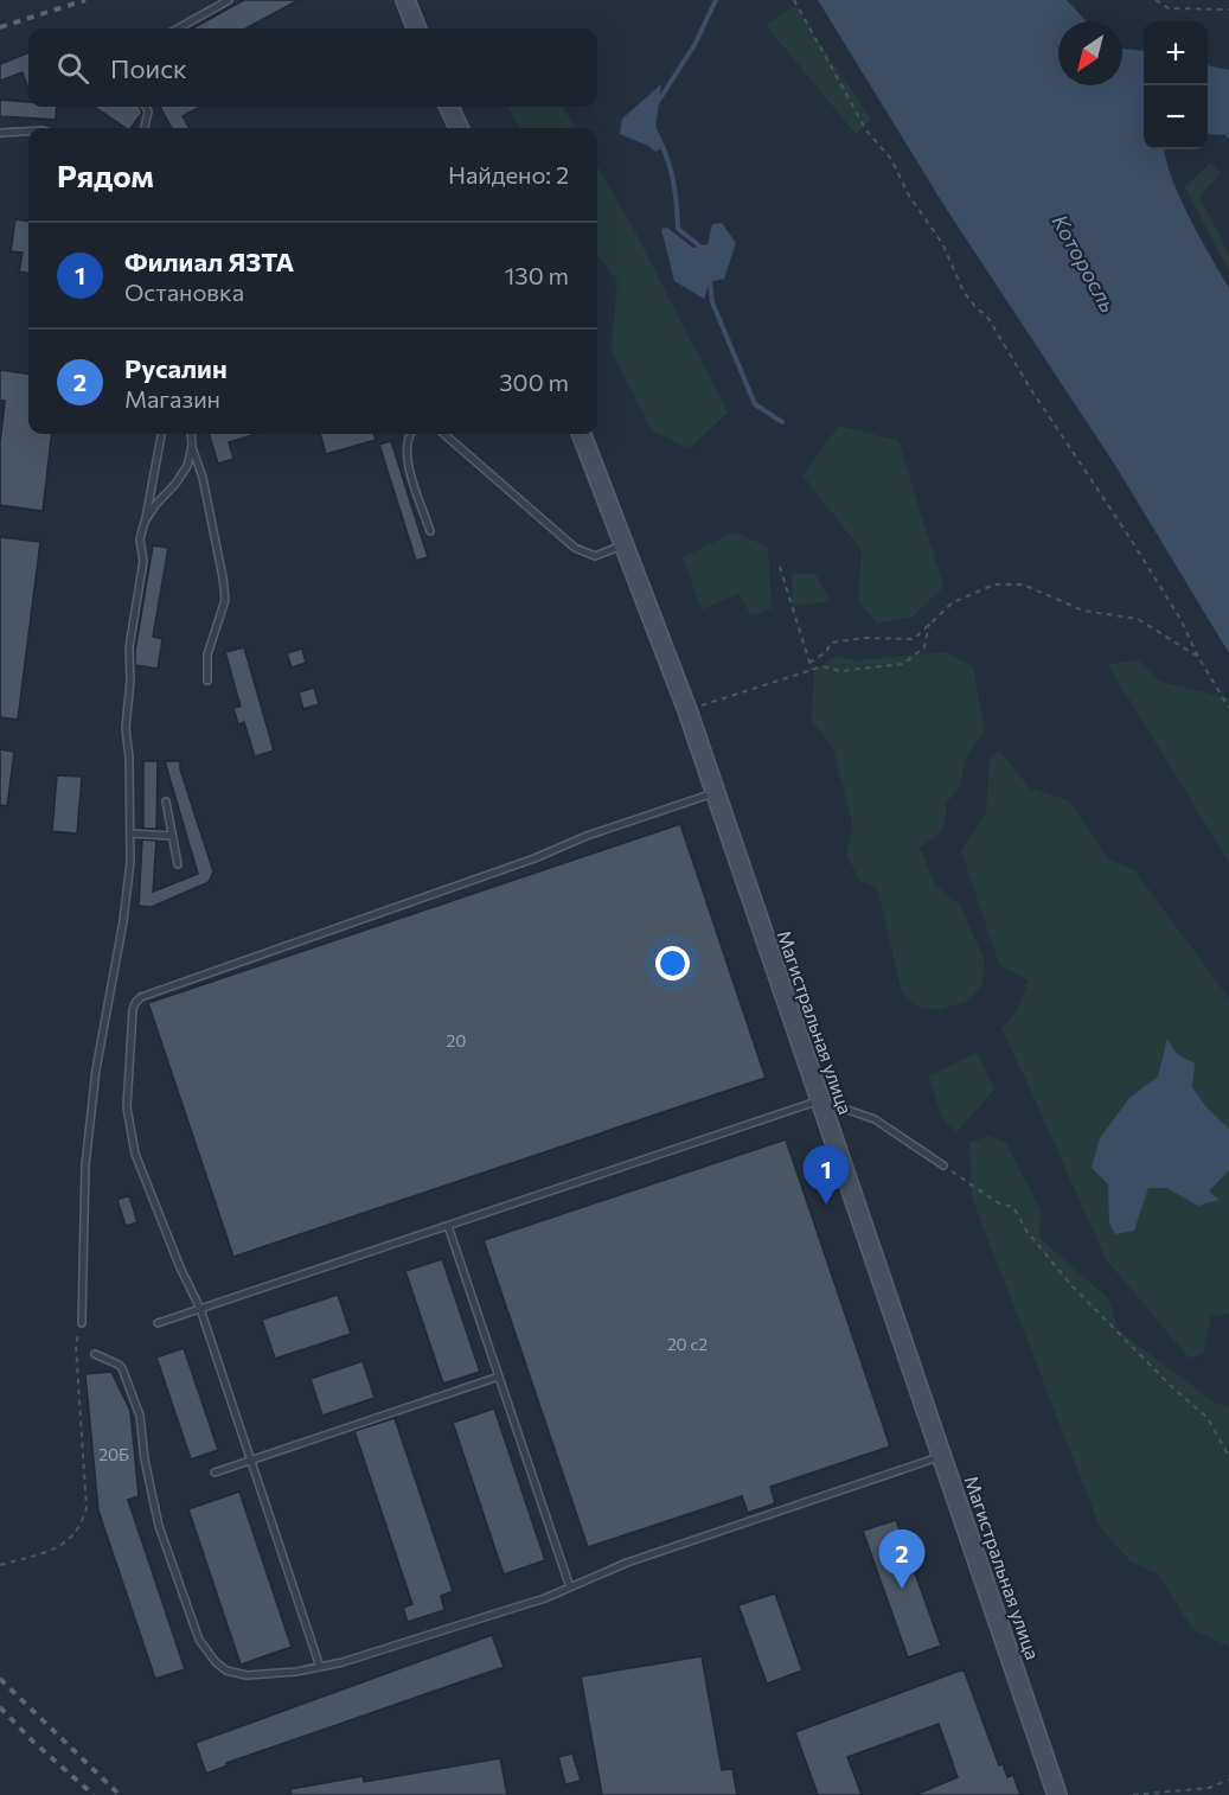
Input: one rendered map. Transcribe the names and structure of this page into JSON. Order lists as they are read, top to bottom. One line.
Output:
{"streets":{"main road":["Магистральная улица"]},"water":["Которосль"],"house_numbers":["20","20 с2","20Б"],"north":"bottom left","page":{"map_buttons":["+","−"],"search":"Поиск","heading":["Рядом","Найдено: 2"],"list":[{"mark":"1","name":"Филиал ЯЗТА","note":"Остановка","value":"130 m"},{"mark":"2","name":"Русалин","note":"Магазин","value":"300 m"}],"pins":["1","2"]}}
